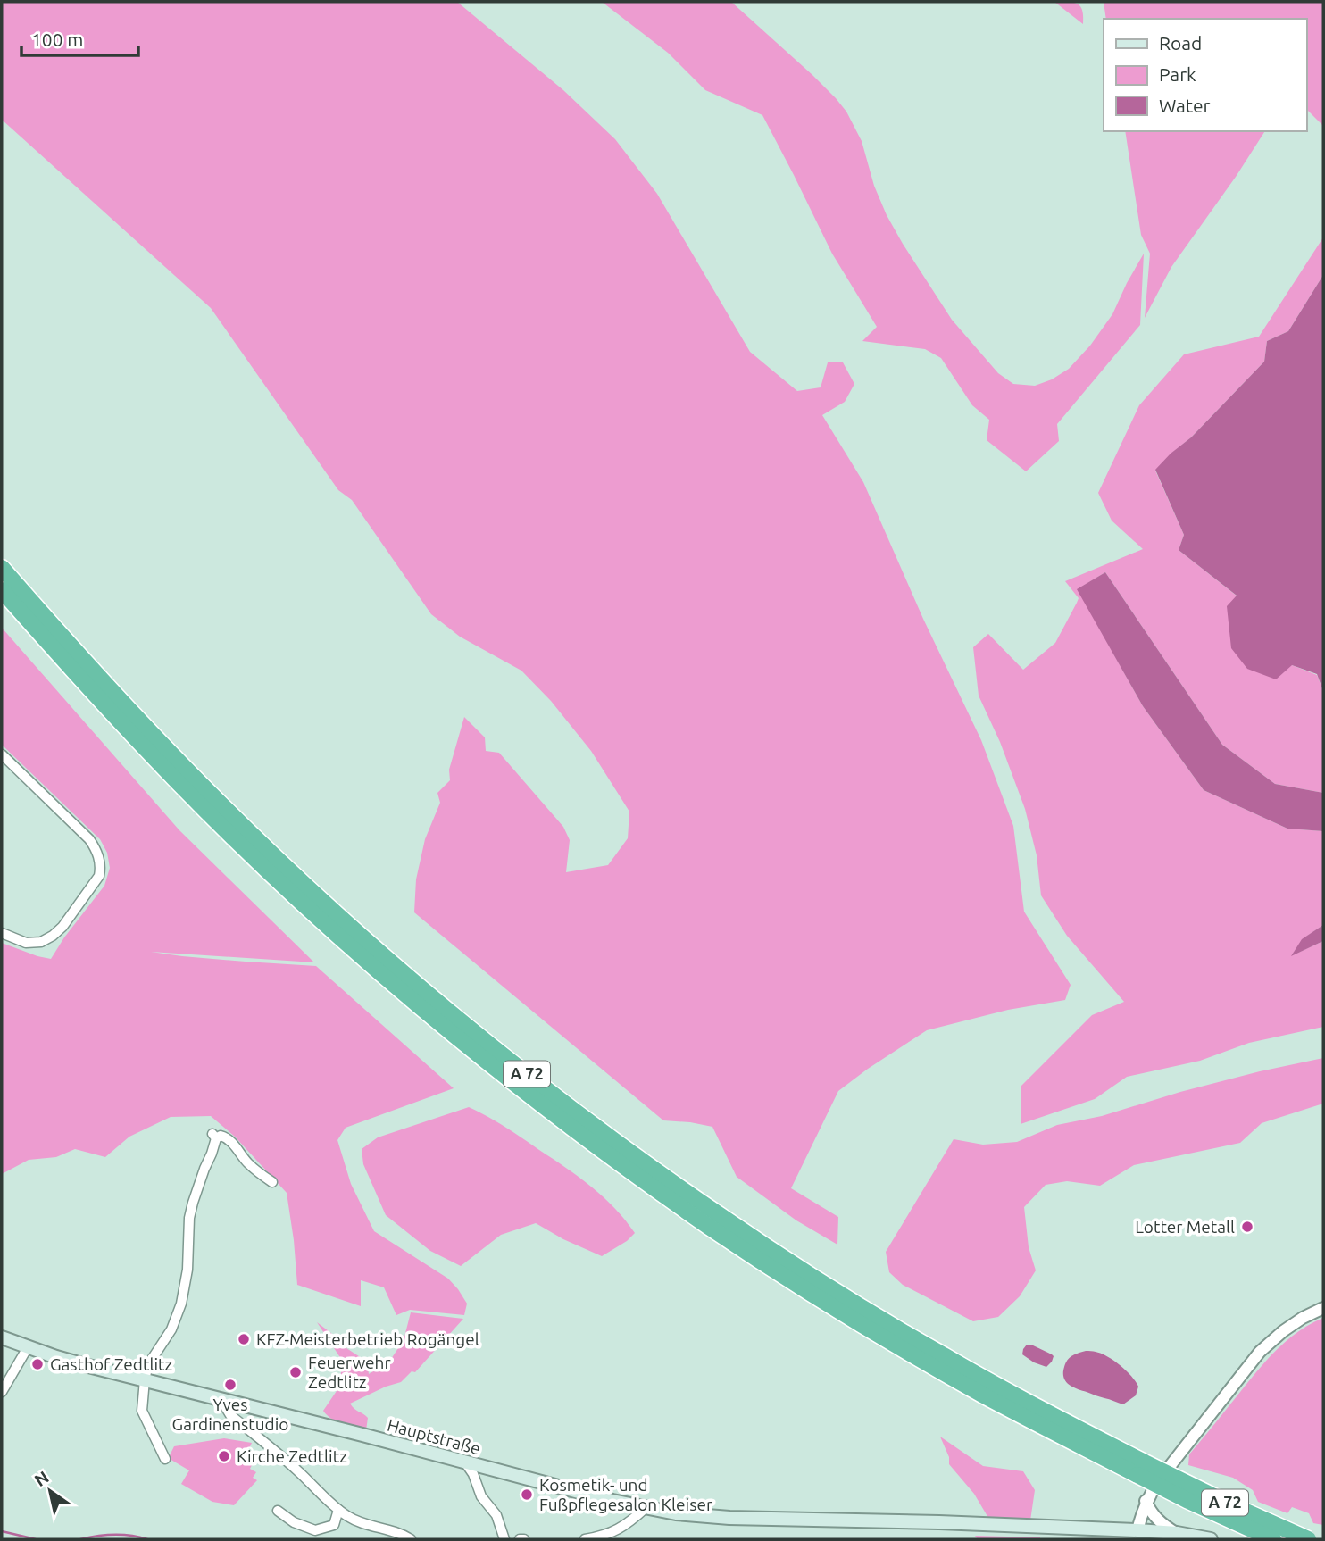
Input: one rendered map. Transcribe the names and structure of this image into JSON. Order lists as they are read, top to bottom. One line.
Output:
{"streets":{"highway":["A 72"],"main road":["Hauptstraße"]},"places":["Lotter Metall","KFZ-Meisterbetrieb Rogängel","Gasthof Zedtlitz","Feuerwehr Zedtlitz","Yves Gardinenstudio","Kirche Zedtlitz","Kosmetik- und Fußpflegesalon Kleiser"],"legend":["Road","Park","Water"],"scale_bar":"100 m","north":"top left"}
